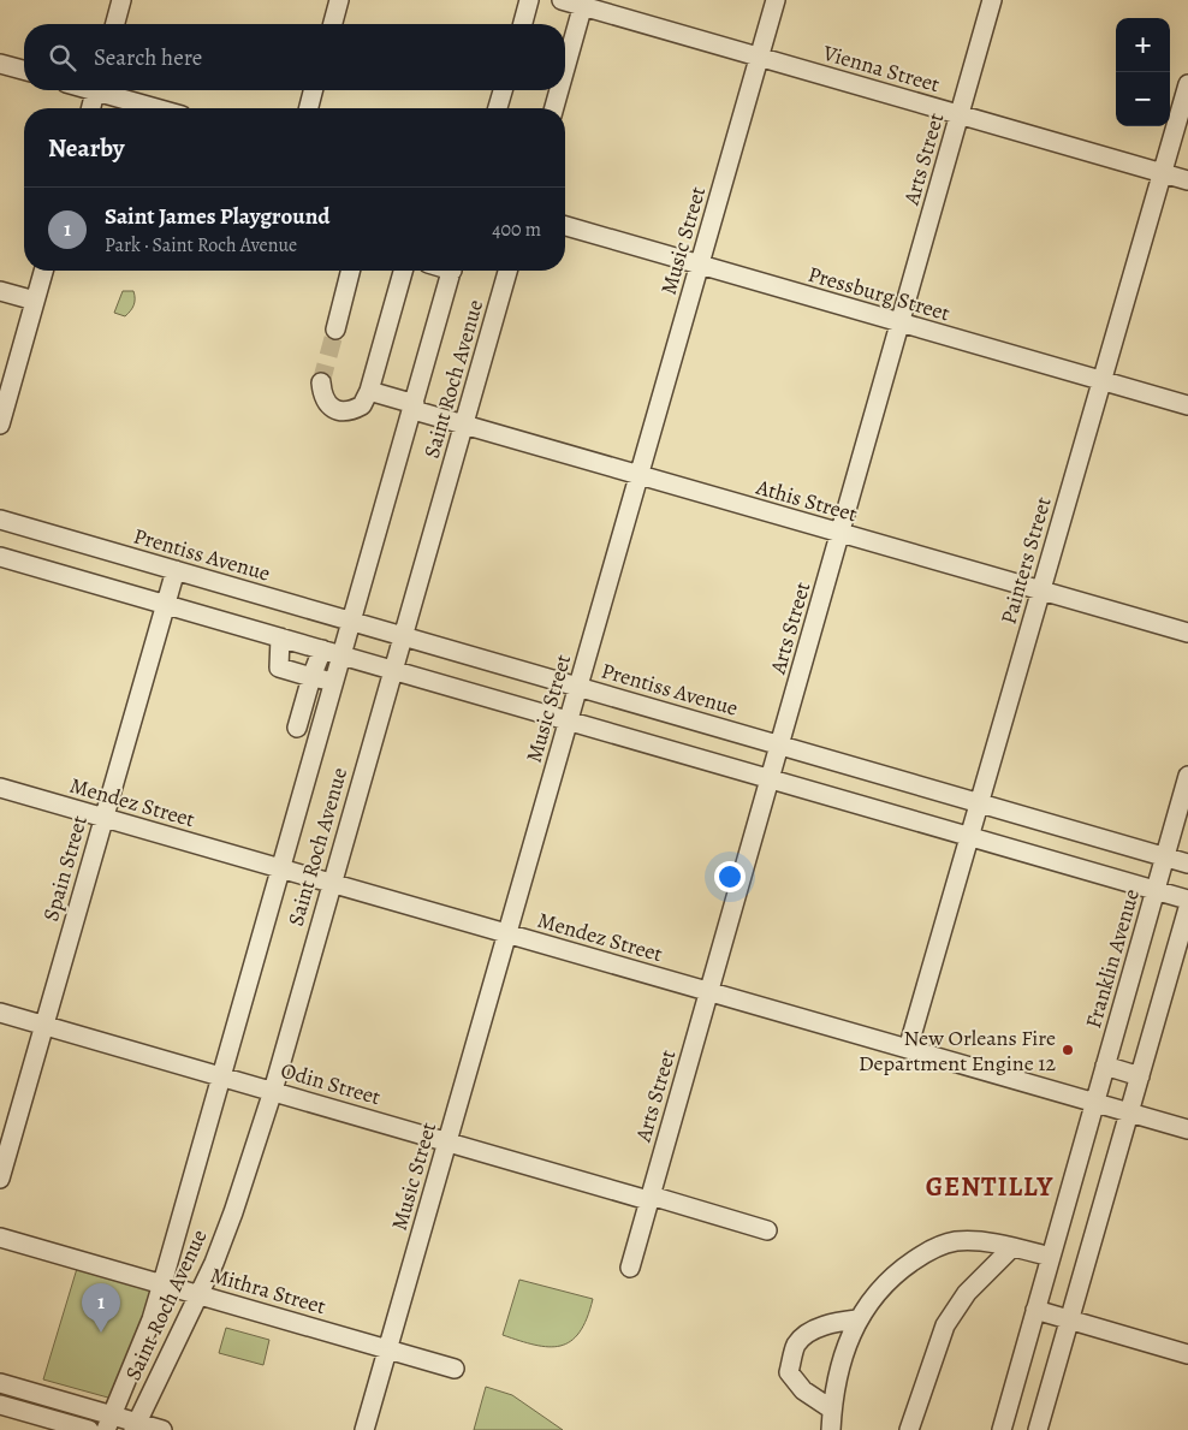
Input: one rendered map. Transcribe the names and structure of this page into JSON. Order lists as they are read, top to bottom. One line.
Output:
{"streets":{"street":["Vienna Street","Arts Street","Music Street","Pressburg Street","Saint Roch Avenue","Athis Street","Prentiss Avenue","Painters Street","Mendez Street","Spain Street","Franklin Avenue","Odin Street","Mithra Street"]},"crossings":[["Vienna Street","Arts Street"],["Vienna Street","Music Street"],["Vienna Street","Painters Street"],["Arts Street","Pressburg Street"],["Arts Street","Athis Street"],["Arts Street","Prentiss Avenue"],["Arts Street","Mendez Street"],["Arts Street","Odin Street"],["Music Street","Pressburg Street"],["Music Street","Athis Street"],["Music Street","Prentiss Avenue"],["Music Street","Mendez Street"],["Music Street","Odin Street"],["Music Street","Mithra Street"],["Pressburg Street","Painters Street"],["Saint Roch Avenue","Athis Street"],["Saint Roch Avenue","Prentiss Avenue"],["Saint Roch Avenue","Mendez Street"],["Saint Roch Avenue","Odin Street"],["Saint Roch Avenue","Mithra Street"],["Athis Street","Painters Street"],["Prentiss Avenue","Painters Street"],["Prentiss Avenue","Spain Street"],["Prentiss Avenue","Franklin Avenue"],["Painters Street","Mendez Street"],["Mendez Street","Spain Street"],["Mendez Street","Franklin Avenue"],["Spain Street","Odin Street"]],"districts":["GENTILLY"],"places":["New Orleans Fire Department Engine 12"],"page":{"map_buttons":["+","−"],"search":"Search here","heading":"Nearby","list":[{"mark":"1","name":"Saint James Playground","note":"Park · Saint Roch Avenue","value":"400 m"}],"pins":"1"}}
